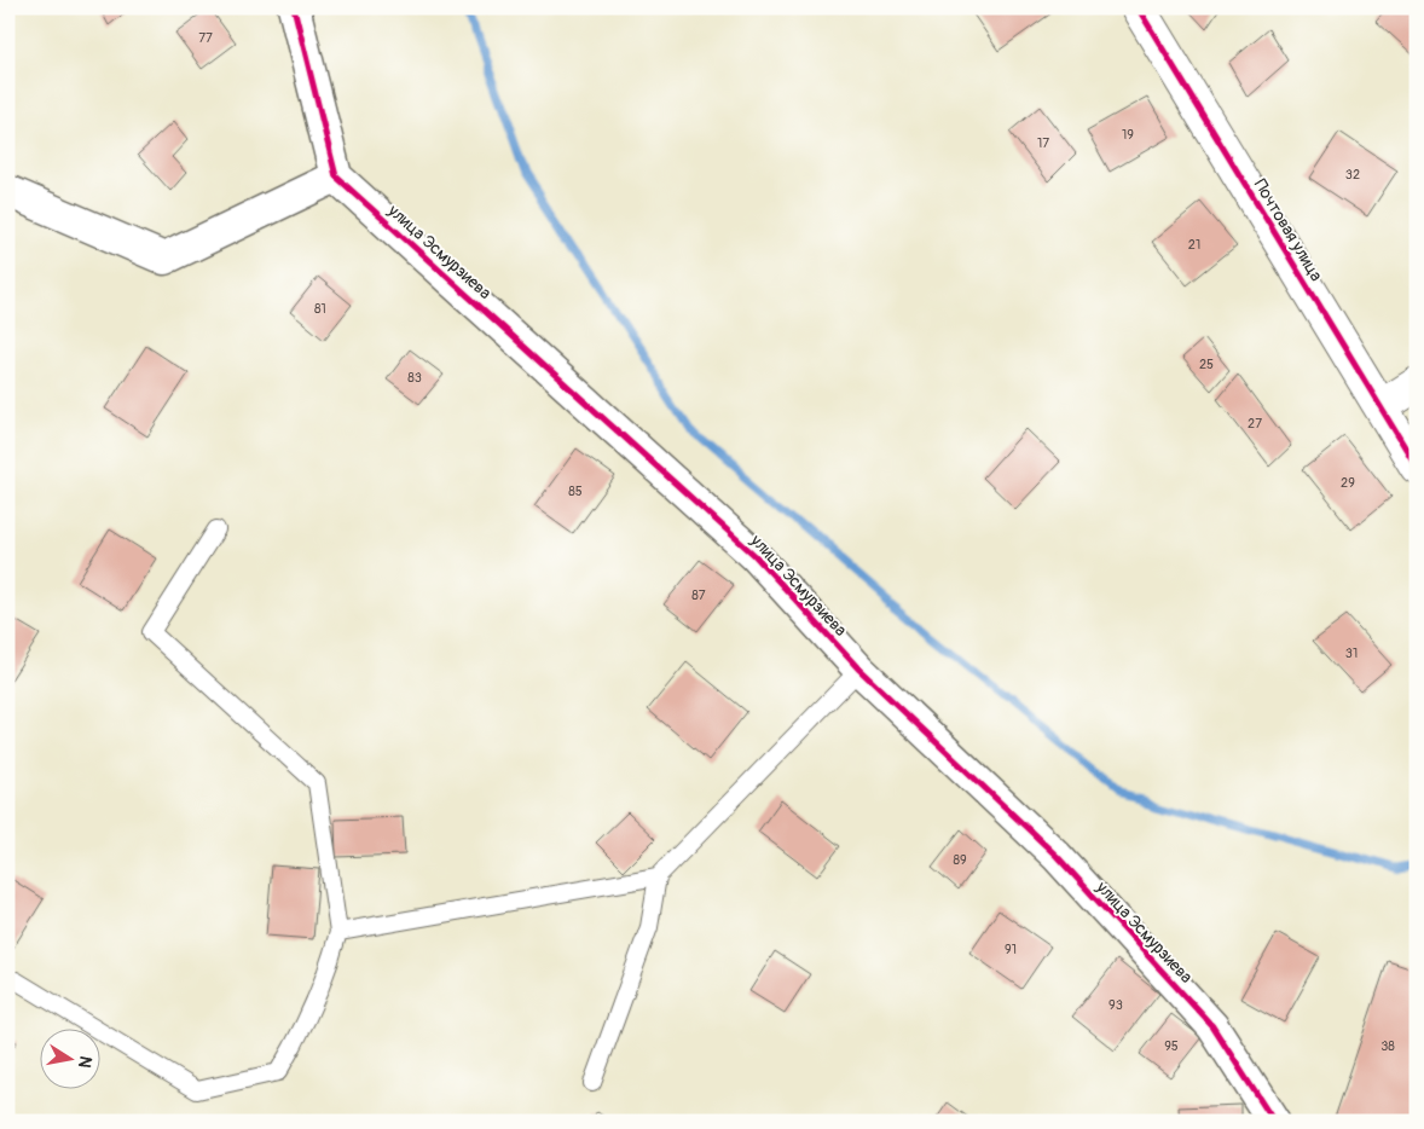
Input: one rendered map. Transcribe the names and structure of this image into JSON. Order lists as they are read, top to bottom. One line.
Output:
{"streets":{"street":["Почтовая улица","улица Эсмурзиева"]},"house_numbers":["77","19","17","32","21","81","25","83","27","29","85","87","31","89","91","93","95","38"],"north":"right"}
